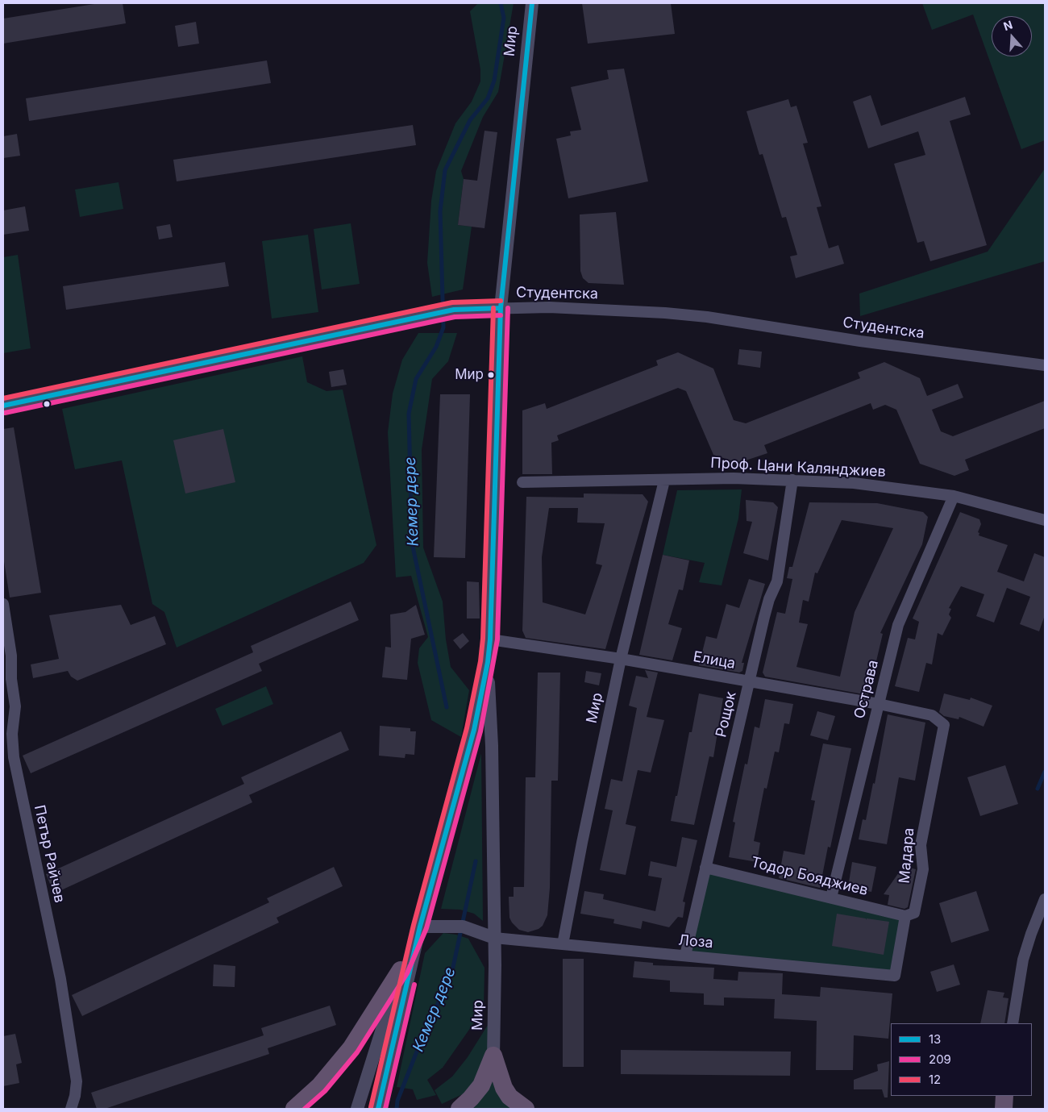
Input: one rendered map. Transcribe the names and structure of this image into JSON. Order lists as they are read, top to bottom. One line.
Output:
{"streets":{"street":["Мир","Студентска","Проф. Цани Калянджиев","Елица","Острава","Рощок","Петър Райчев","Мадара","Тодор Бояджиев","Лоза"]},"crossings":[["Мир","Студентска"],["Мир","Проф. Цани Калянджиев"],["Мир","Елица"],["Мир","Лоза"],["Проф. Цани Калянджиев","Острава"],["Проф. Цани Калянджиев","Рощок"],["Елица","Острава"],["Елица","Рощок"],["Елица","Мадара"],["Острава","Тодор Бояджиев"],["Рощок","Тодор Бояджиев"],["Рощок","Лоза"],["Мадара","Тодор Бояджиев"],["Мадара","Лоза"]],"water":["Кемер дере"],"places":["Мир"],"lines":["transit line 13","transit line 12","transit line 209"],"legend":["13","209","12"],"north":"top"}
